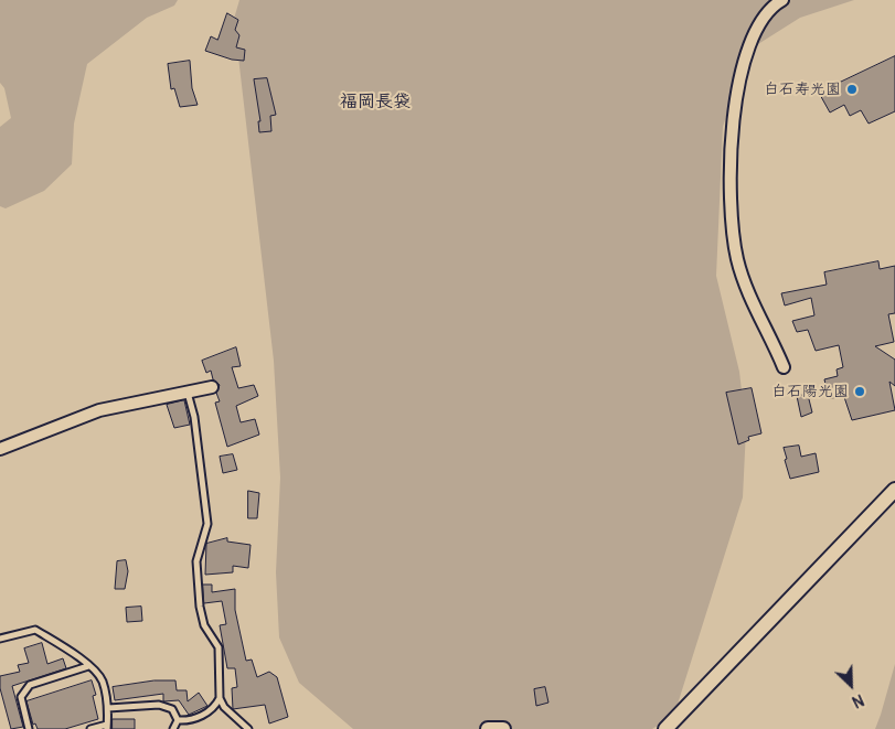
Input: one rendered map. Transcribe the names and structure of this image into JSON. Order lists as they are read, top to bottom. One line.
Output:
{"districts":["福岡長袋"],"places":["白石寿光園","白石陽光園"],"north":"bottom right"}
